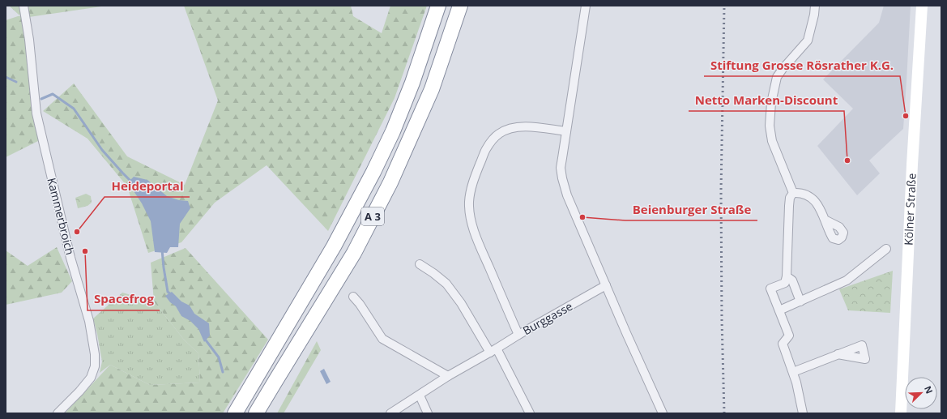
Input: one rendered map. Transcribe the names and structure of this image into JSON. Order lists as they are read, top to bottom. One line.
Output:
{"streets":{"highway":["A 3"],"main road":["Kölner Straße"],"street":["Kammerbroich","Burggasse"]},"places":["Stiftung Grosse Rösrather K.G.","Netto Marken-Discount","Beienburger Straße","Heideportal","Spacefrog"],"north":"top right"}
